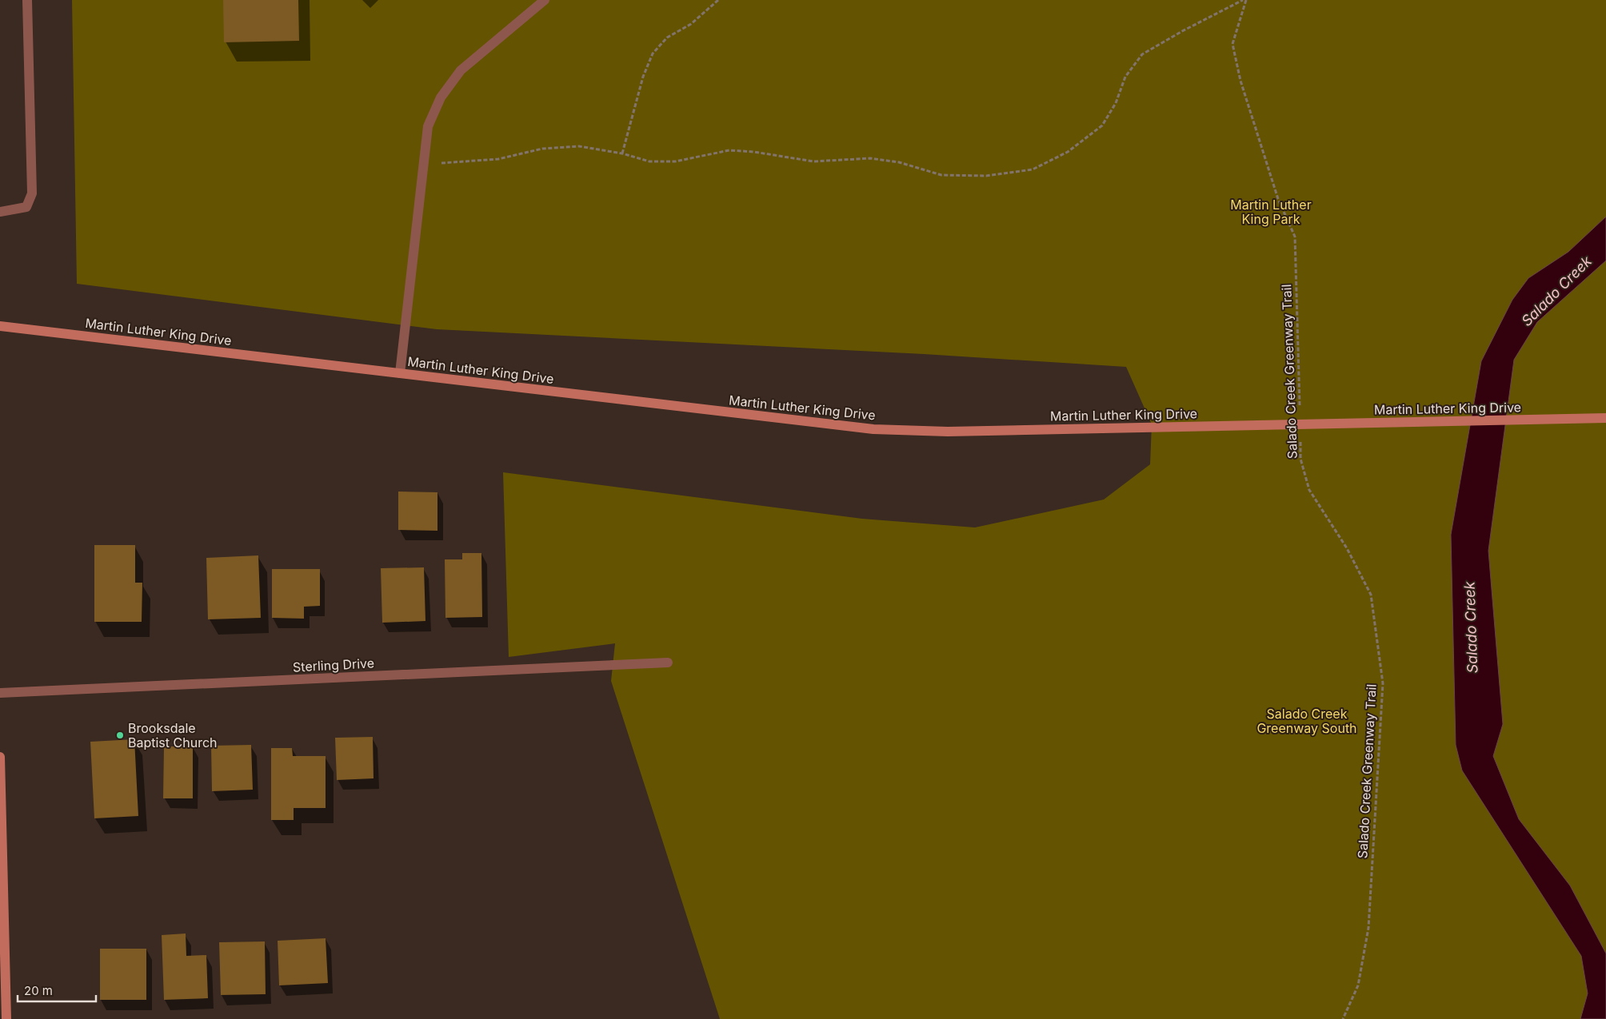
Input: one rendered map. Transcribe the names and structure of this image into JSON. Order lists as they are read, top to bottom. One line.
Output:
{"streets":{"main road":["Martin Luther King Drive"],"street":["Sterling Drive"],"path":["Salado Creek Greenway Trail"]},"water":["Salado Creek"],"parks":["Martin Luther King Park","Salado Creek Greenway South"],"places":["Brooksdale Baptist Church"],"scale_bar":"20 m"}
